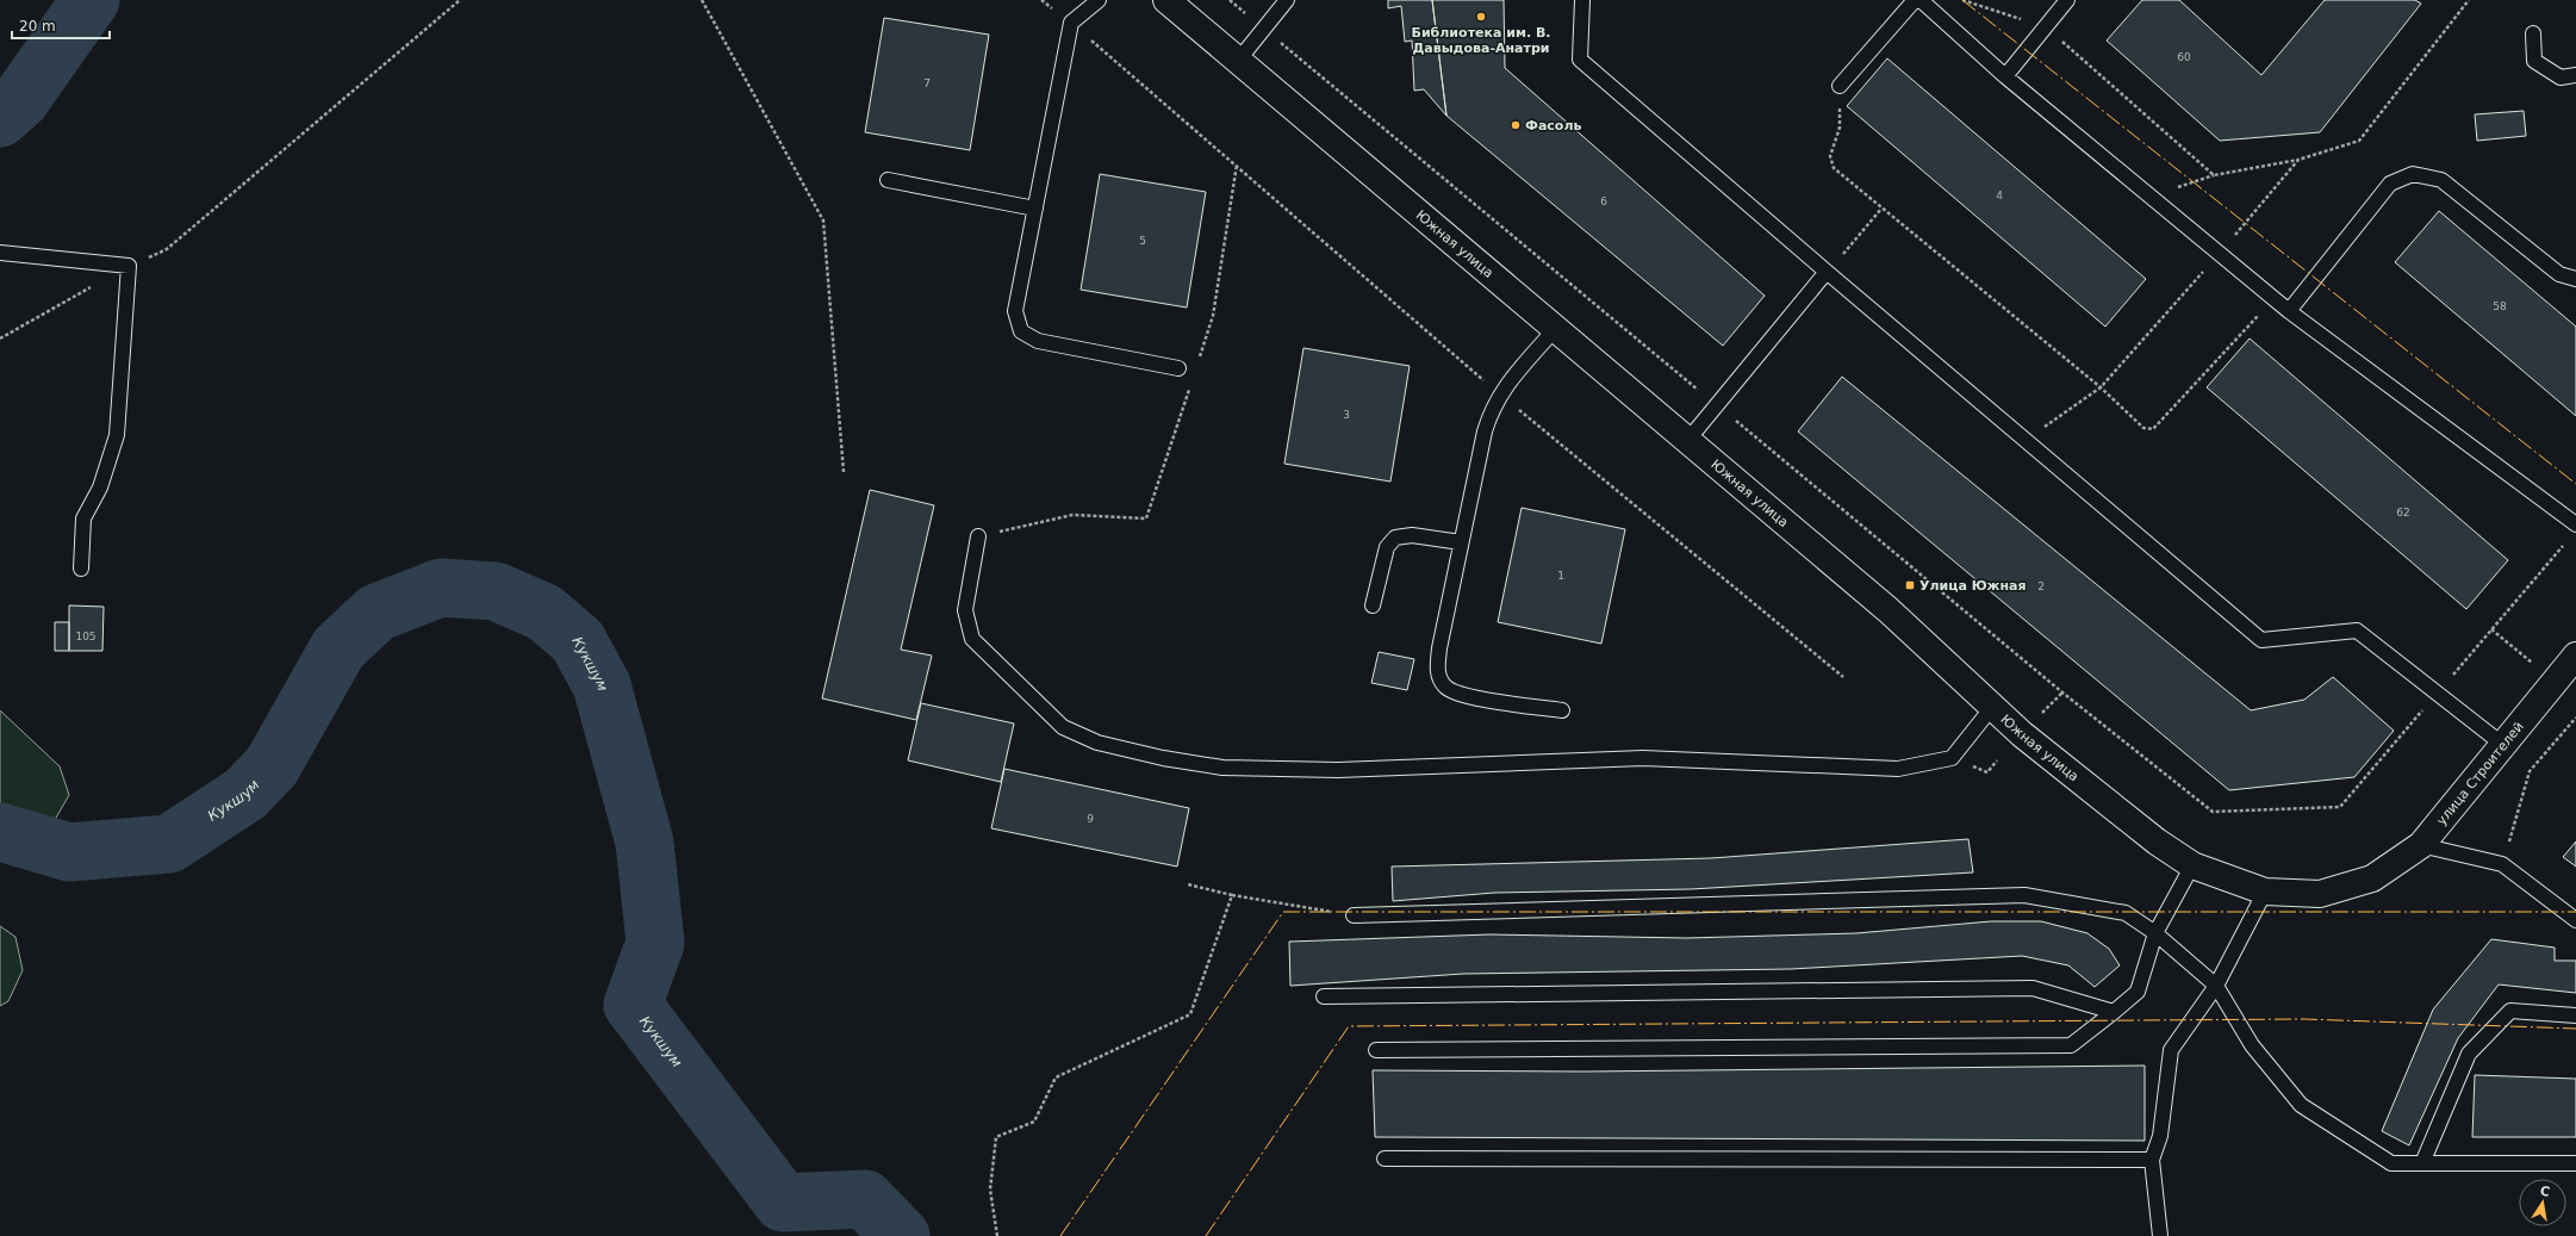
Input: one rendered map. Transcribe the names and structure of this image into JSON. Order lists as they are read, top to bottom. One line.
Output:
{"streets":{"street":["Южная улица","улица Строителей"]},"crossings":[["Южная улица","улица Строителей"]],"water":["Кукшум"],"places":{"other":["Библиотека им. В. Давыдова-Анатри","Фасоль"],"transit":["Улица Южная"]},"house_numbers":["60","7","4","6","5","58","3","62","1","2","105","9"],"scale_bar":"20 m","north":"top"}
